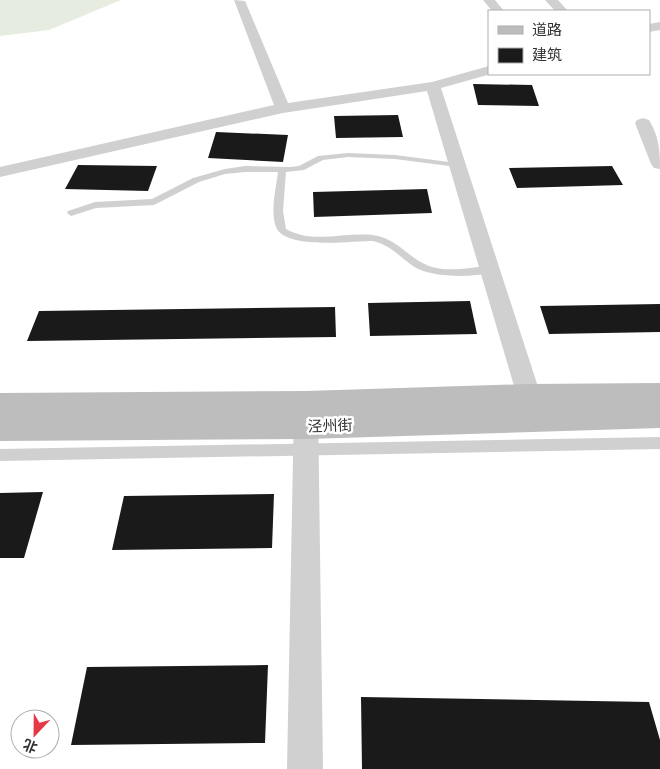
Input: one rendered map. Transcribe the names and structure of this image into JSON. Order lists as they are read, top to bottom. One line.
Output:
{"streets":{"main road":["泾州街"]},"legend":["道路","建筑"],"north":"bottom"}
